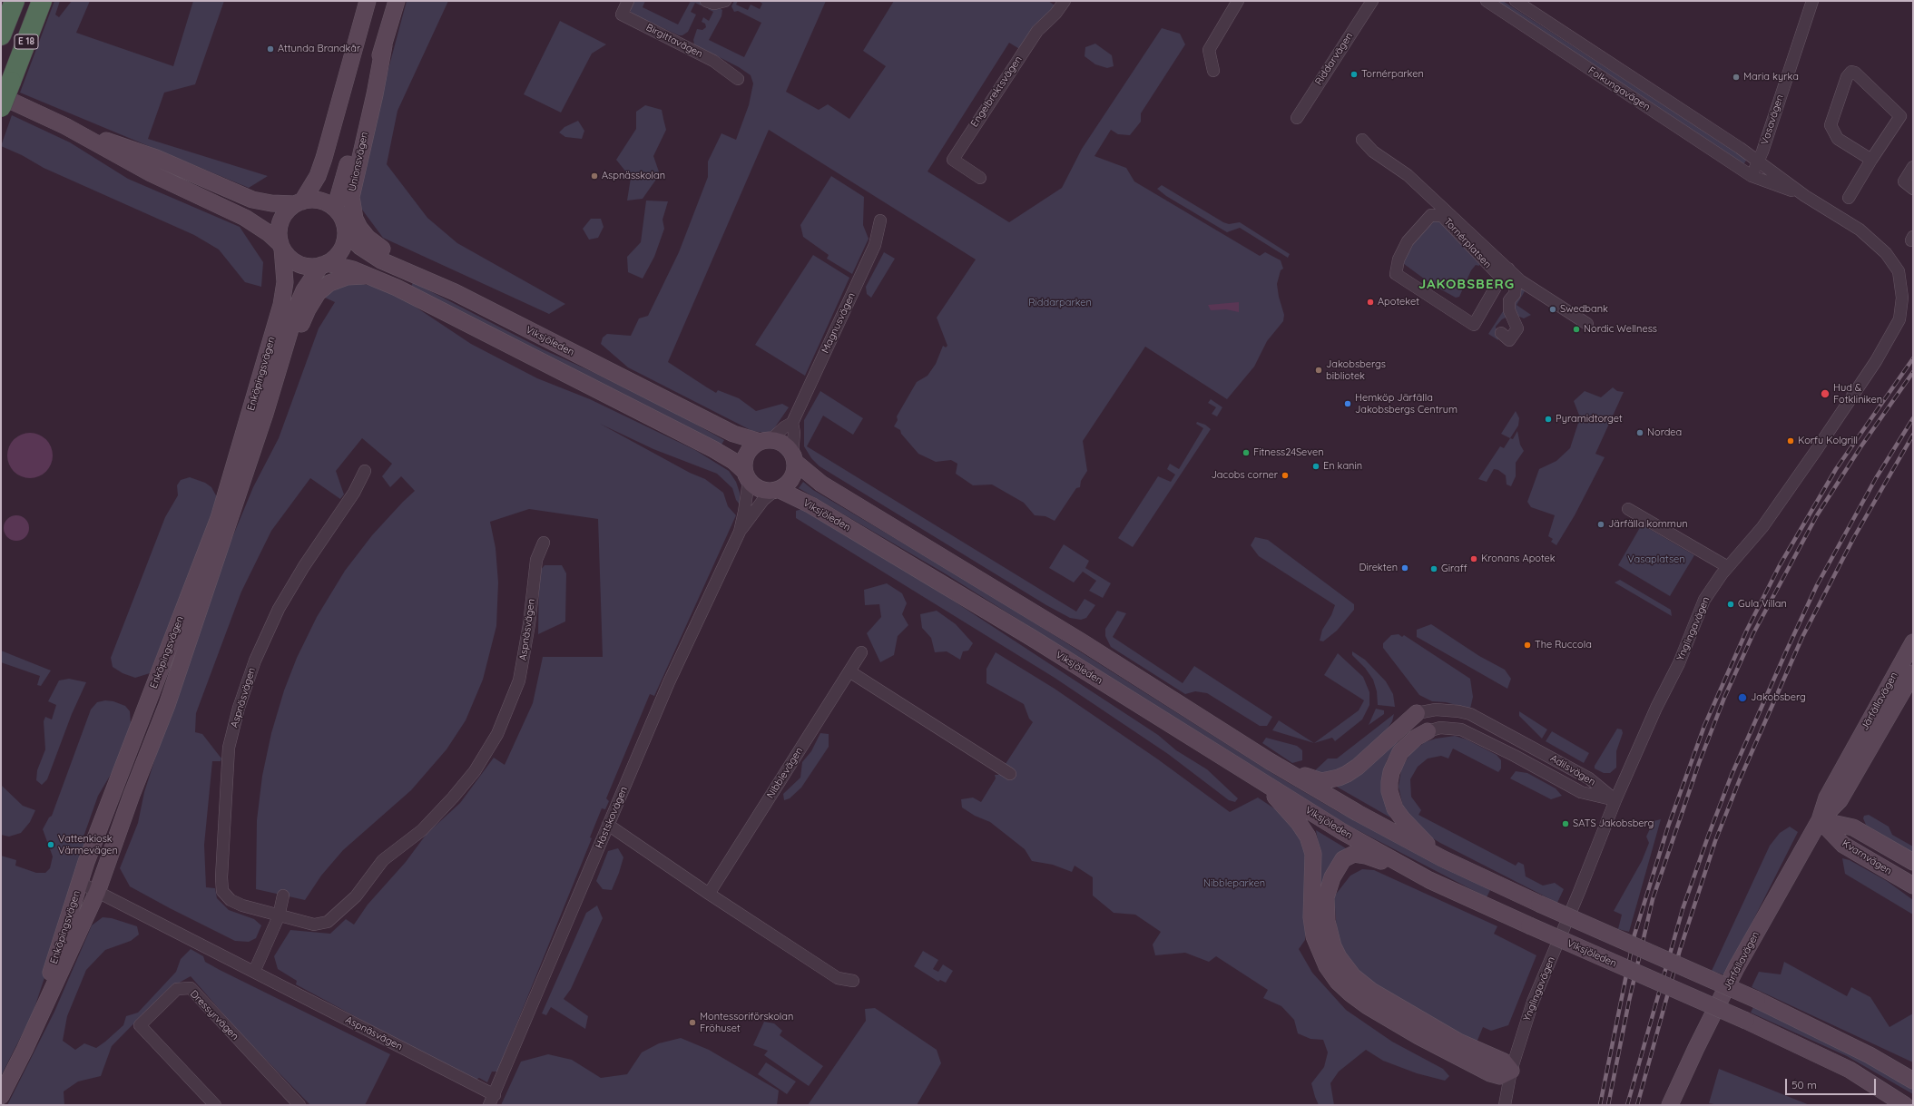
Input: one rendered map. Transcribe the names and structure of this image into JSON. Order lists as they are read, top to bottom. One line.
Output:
{"streets":{"highway":["E 18"],"main road":["Unionsvägen","Viksjöleden","Enköpingsvägen","Järfällavägen","Kvarnvägen"],"street":["Birgittavägen","Riddarvägen","Folkungavägen","Engelbrektsvägen","Vasavägen","Tornérplatsen","Magnusvägen","Ynglingavägen","Aspnäsvägen","Adilsvägen","Nibblevägen","Hästskovägen","Dressyrvägen"]},"crossings":[["Folkungavägen","Vasavägen"],["Folkungavägen","Ynglingavägen"],["Vasavägen","Ynglingavägen"],["Unionsvägen","Viksjöleden"],["Unionsvägen","Enköpingsvägen"],["Magnusvägen","Viksjöleden"],["Magnusvägen","Hästskovägen"],["Viksjöleden","Enköpingsvägen"],["Viksjöleden","Hästskovägen"],["Enköpingsvägen","Aspnäsvägen"],["Ynglingavägen","Adilsvägen"],["Aspnäsvägen","Hästskovägen"],["Järfällavägen","Kvarnvägen"]],"districts":["JAKOBSBERG"],"parks":["Riddarparken","Vasaplatsen","Nibbleparken"],"places":["Attunda Brandkår","Tornérparken","Maria kyrka","Aspnässkolan","Apoteket","Swedbank","Nordic Wellness","Jakobsbergs bibliotek","Hud & Fotkliniken","Hemköp Järfälla Jakobsbergs Centrum","Pyramidtorget","Nordea","Korfu Kolgrill","Fitness24Seven","En kanin","Jacobs corner","Järfälla kommun","Kronans Apotek","Direkten","Giraff","Gula Villan","The Ruccola","Jakobsberg","SATS Jakobsberg","Vattenkiosk Värmevägen","Montessoriförskolan Fröhuset"],"scale_bar":"50 m"}
